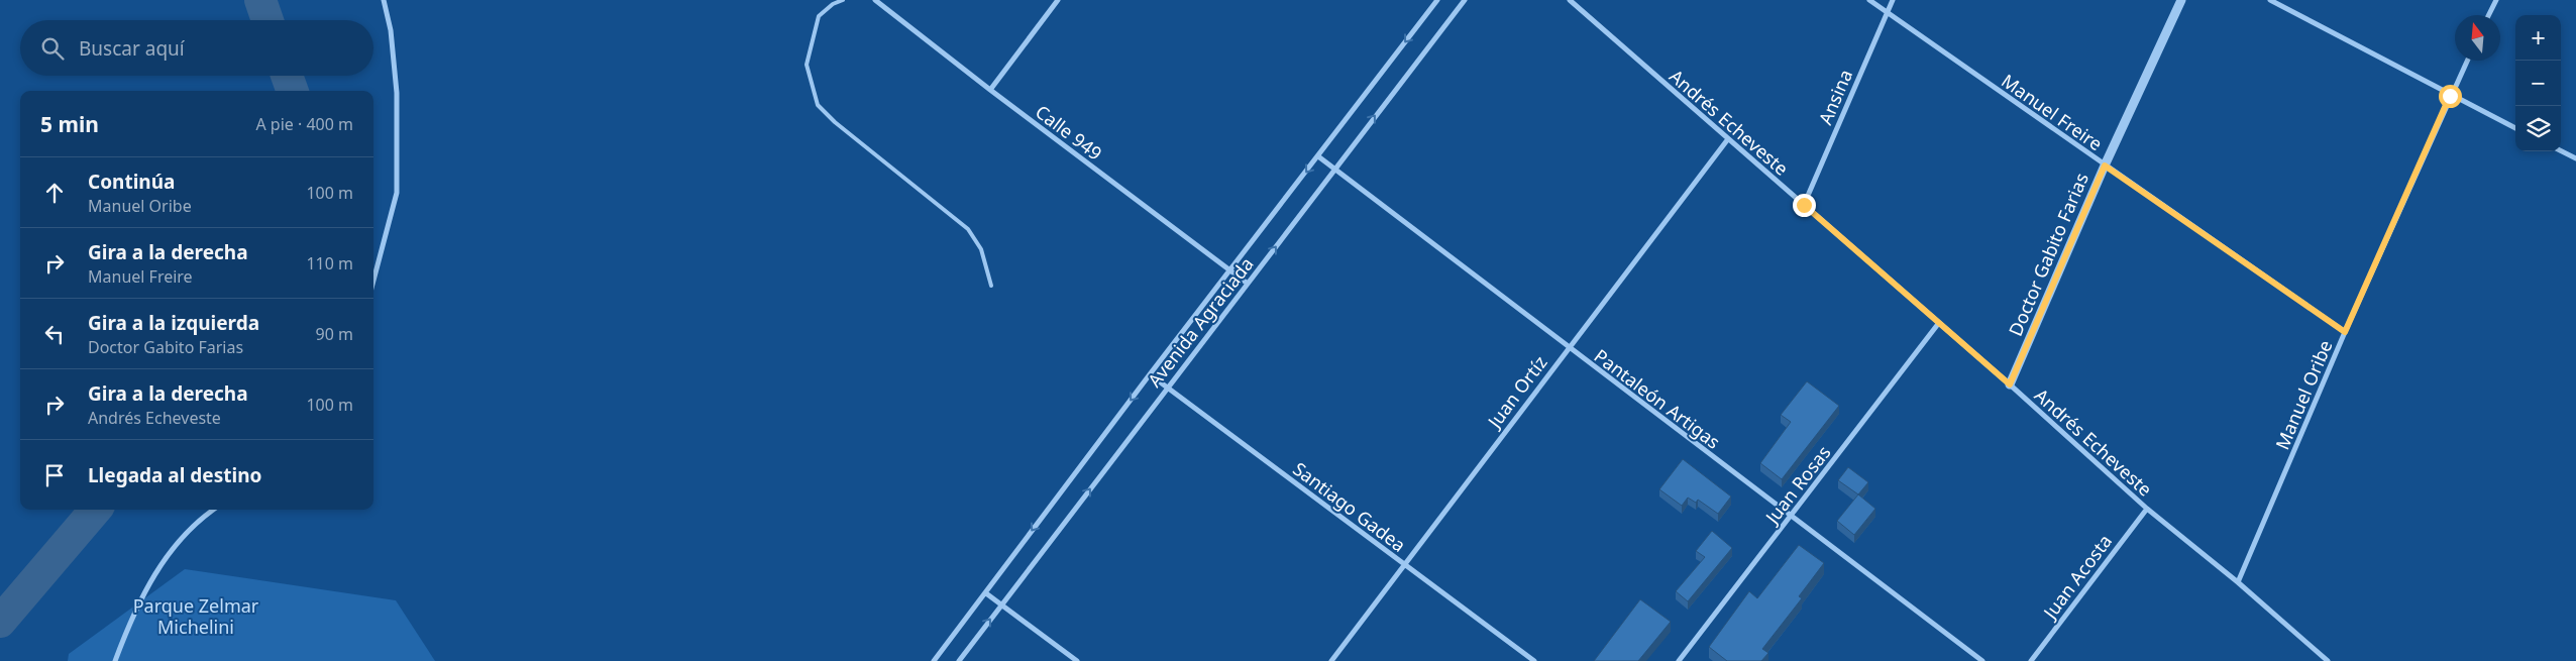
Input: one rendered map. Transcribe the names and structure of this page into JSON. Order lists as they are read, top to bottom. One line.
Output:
{"streets":{"street":["Ansina","Manuel Freire","Andrés Echeveste","Calle 949","Doctor Gabito Farias","Avenida Agraciada","Juan Ortíz","Manuel Oribe","Pantaleón Artigas","Juan Rosas","Santiago Gadea","Juan Acosta"]},"crossings":[["Ansina","Manuel Freire"],["Ansina","Andrés Echeveste"],["Manuel Freire","Doctor Gabito Farias"],["Manuel Freire","Manuel Oribe"],["Andrés Echeveste","Doctor Gabito Farias"],["Andrés Echeveste","Juan Ortíz"],["Andrés Echeveste","Manuel Oribe"],["Andrés Echeveste","Juan Rosas"],["Andrés Echeveste","Juan Acosta"],["Calle 949","Avenida Agraciada"],["Avenida Agraciada","Pantaleón Artigas"],["Avenida Agraciada","Santiago Gadea"],["Juan Ortíz","Pantaleón Artigas"],["Juan Ortíz","Santiago Gadea"],["Pantaleón Artigas","Juan Rosas"]],"parks":["Parque Zelmar Michelini"],"north":"top","page":{"map_buttons":["+","−"],"search":"Buscar aquí","heading":["5 min","A pie · 400 m"],"list":[["Continúa","Manuel Oribe","100 m"],["Gira a la derecha","Manuel Freire","110 m"],["Gira a la izquierda","Doctor Gabito Farias","90 m"],["Gira a la derecha","Andrés Echeveste","100 m"],"Llegada al destino"]}}
